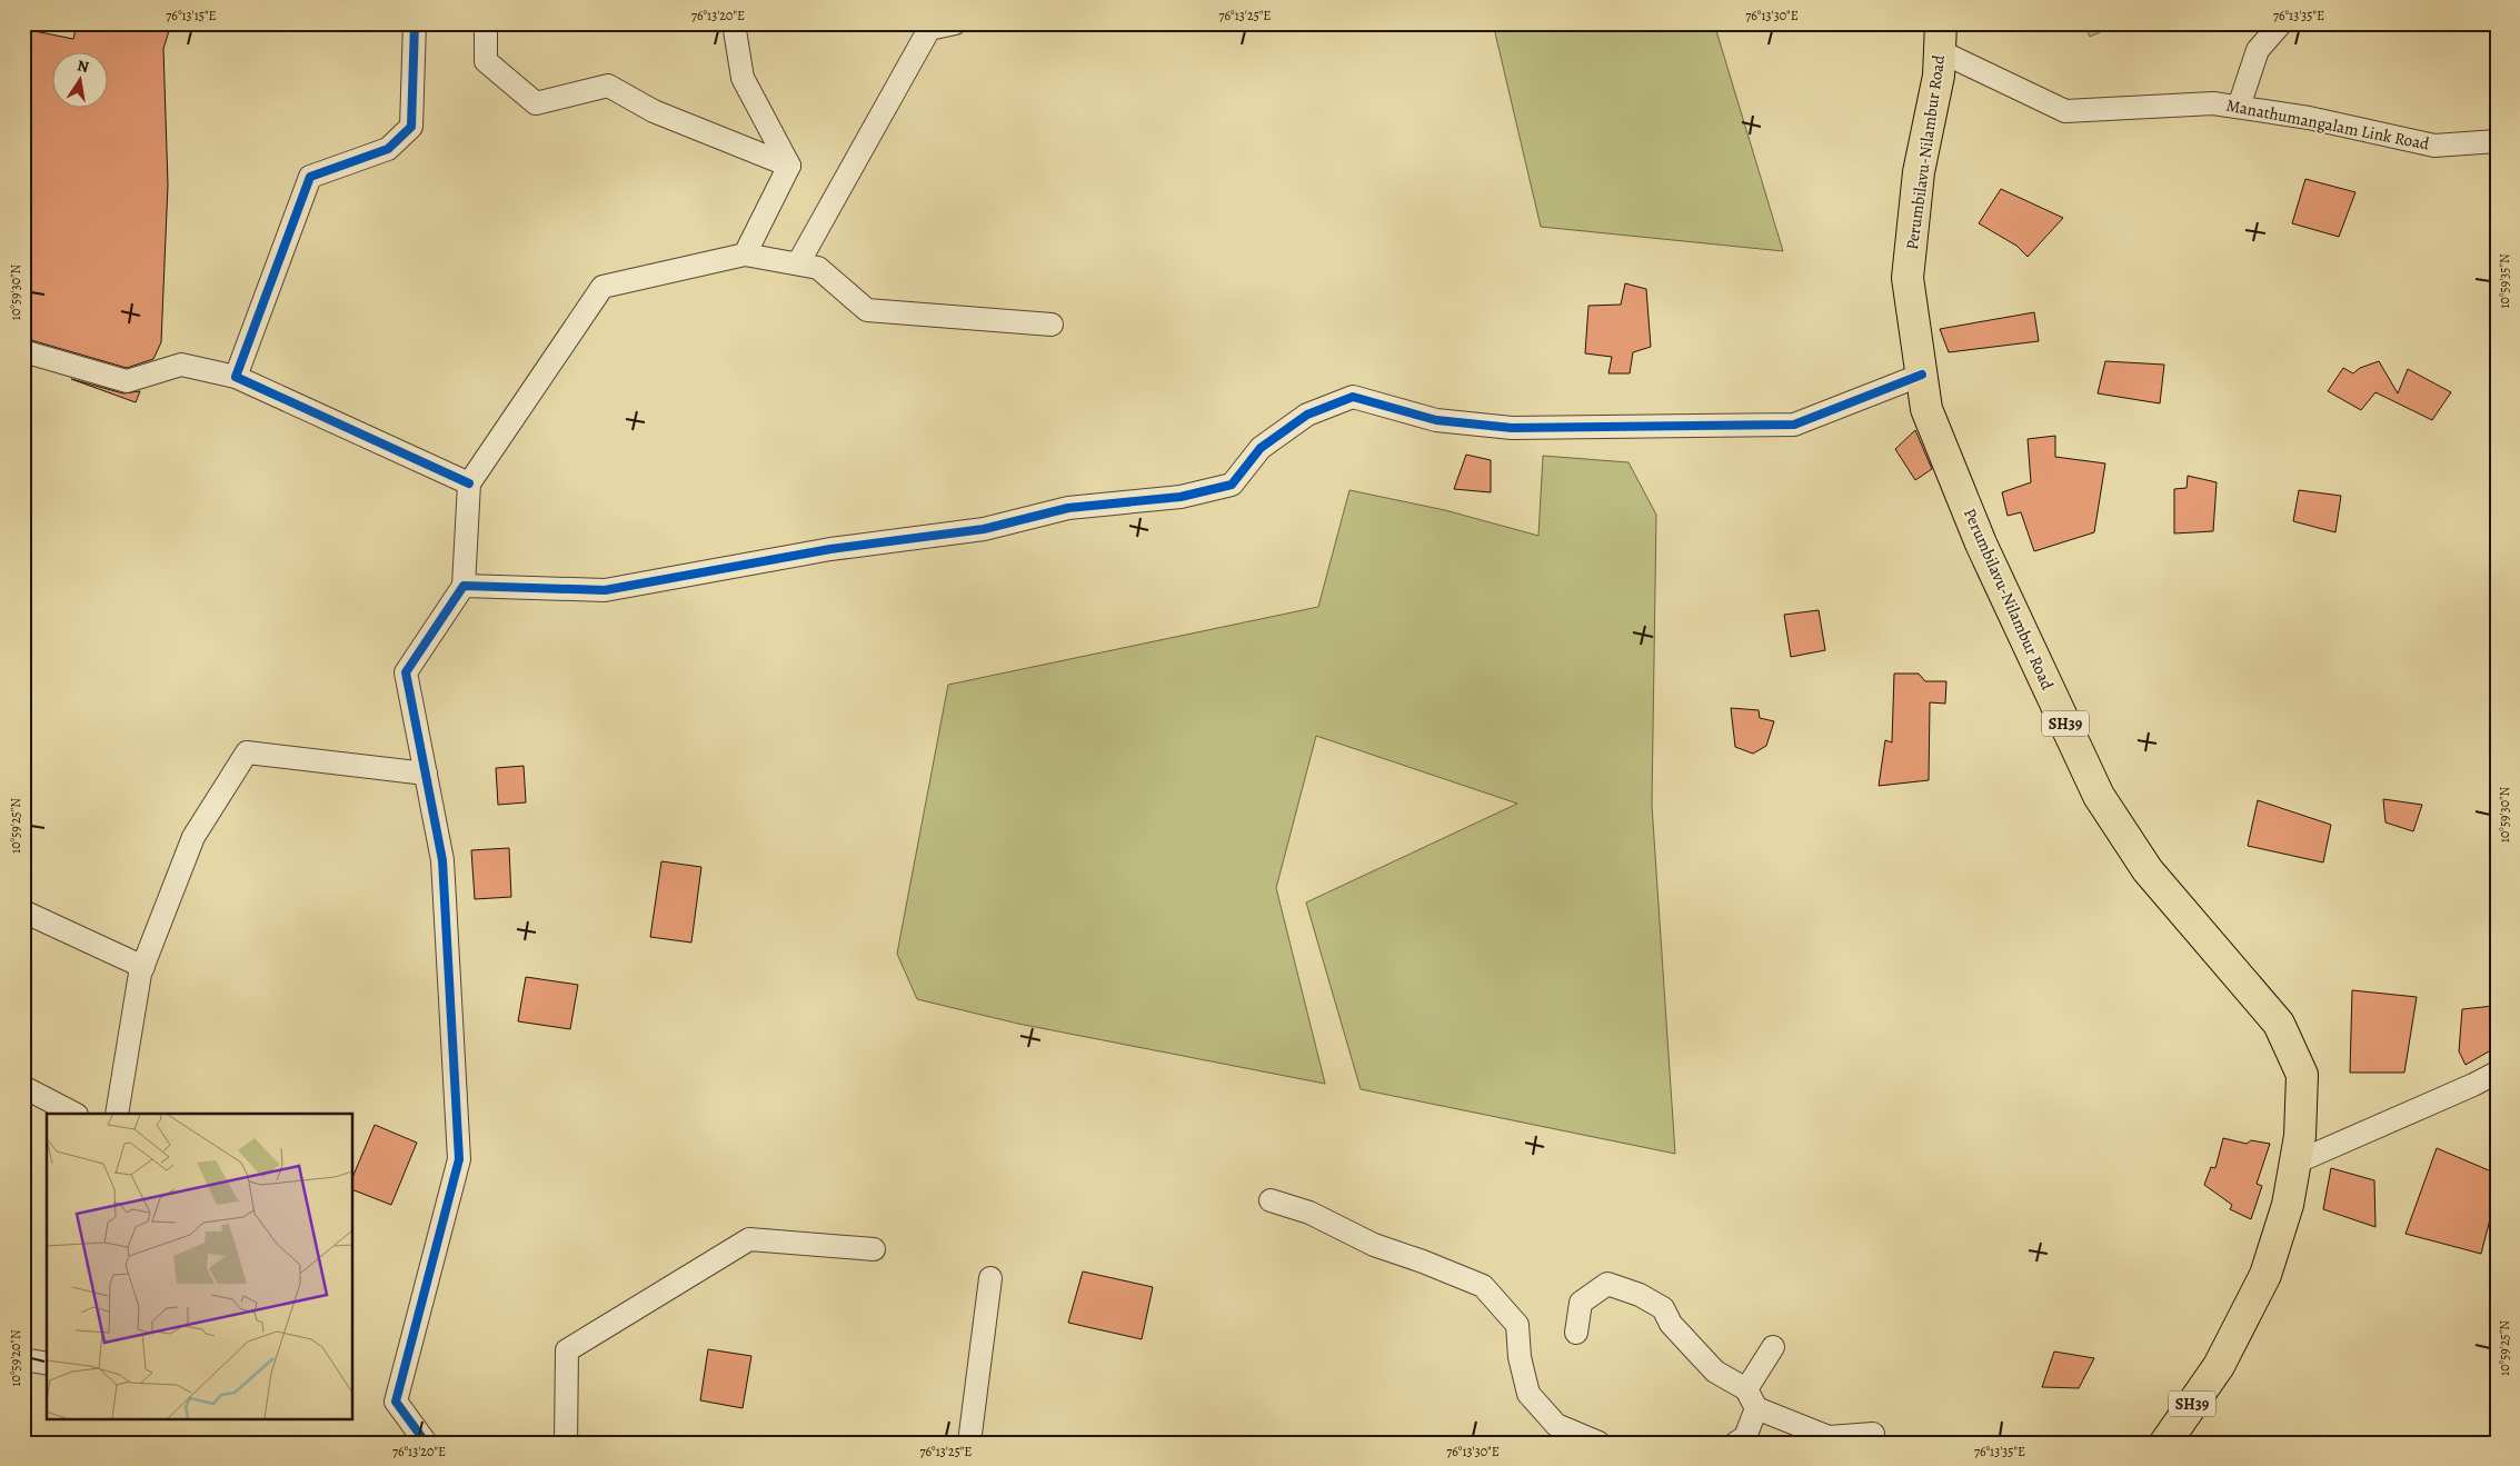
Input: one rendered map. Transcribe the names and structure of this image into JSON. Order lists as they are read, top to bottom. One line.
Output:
{"streets":{"main road":["Perumbilavu-Nilambur Road","SH39"],"street":["Manathumangalam Link Road"]},"crossings":[["Manathumangalam Link Road","Perumbilavu-Nilambur Road"]],"north":"top","coordinates":["76°13'15\"E","76°13'20\"E","76°13'25\"E","76°13'30\"E","76°13'35\"E","10°59'35\"N","10°59'30\"N","10°59'25\"N","10°59'20\"N"]}
